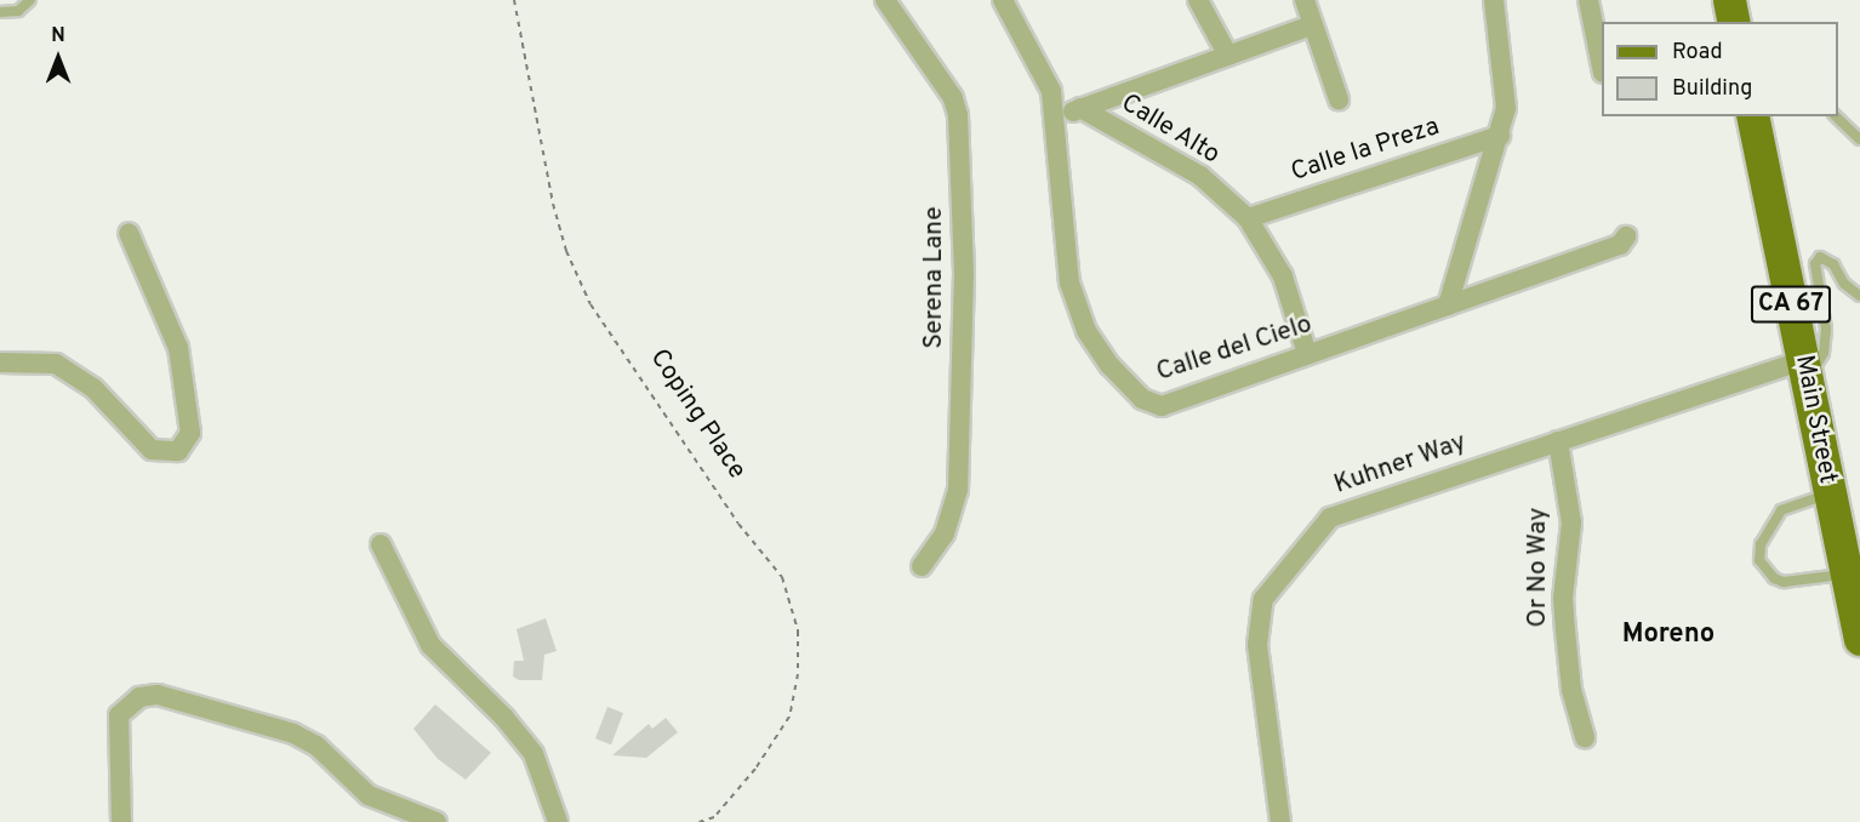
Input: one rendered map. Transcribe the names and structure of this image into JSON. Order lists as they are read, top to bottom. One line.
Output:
{"streets":{"main road":["CA 67","Main Street"],"street":["Calle Alto","Calle la Preza","Serena Lane","Calle del Cielo","Kuhner Way","Or No Way"],"path":["Coping Place"]},"crossings":[["Calle Alto","Calle la Preza"],["Calle Alto","Calle del Cielo"],["Main Street","Kuhner Way"],["Kuhner Way","Or No Way"]],"districts":["Moreno"],"legend":["Road","Building"],"north":"top"}
